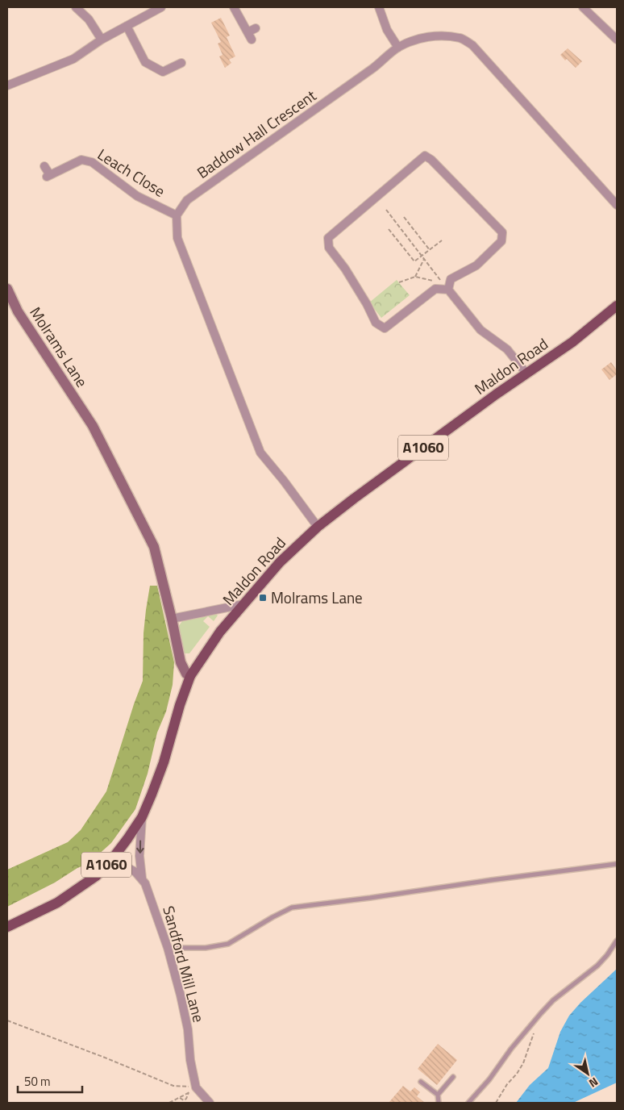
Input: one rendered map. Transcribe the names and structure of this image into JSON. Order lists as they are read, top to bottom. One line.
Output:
{"streets":{"main road":["Maldon Road","A1060"],"street":["Baddow Hall Crescent","Leach Close","Molrams Lane","Sandford Mill Lane"]},"crossings":[["Baddow Hall Crescent","Leach Close"],["Molrams Lane","Maldon Road"],["Maldon Road","Sandford Mill Lane"]],"places":{"transit":["Molrams Lane"]},"scale_bar":"50 m","north":"bottom right"}
